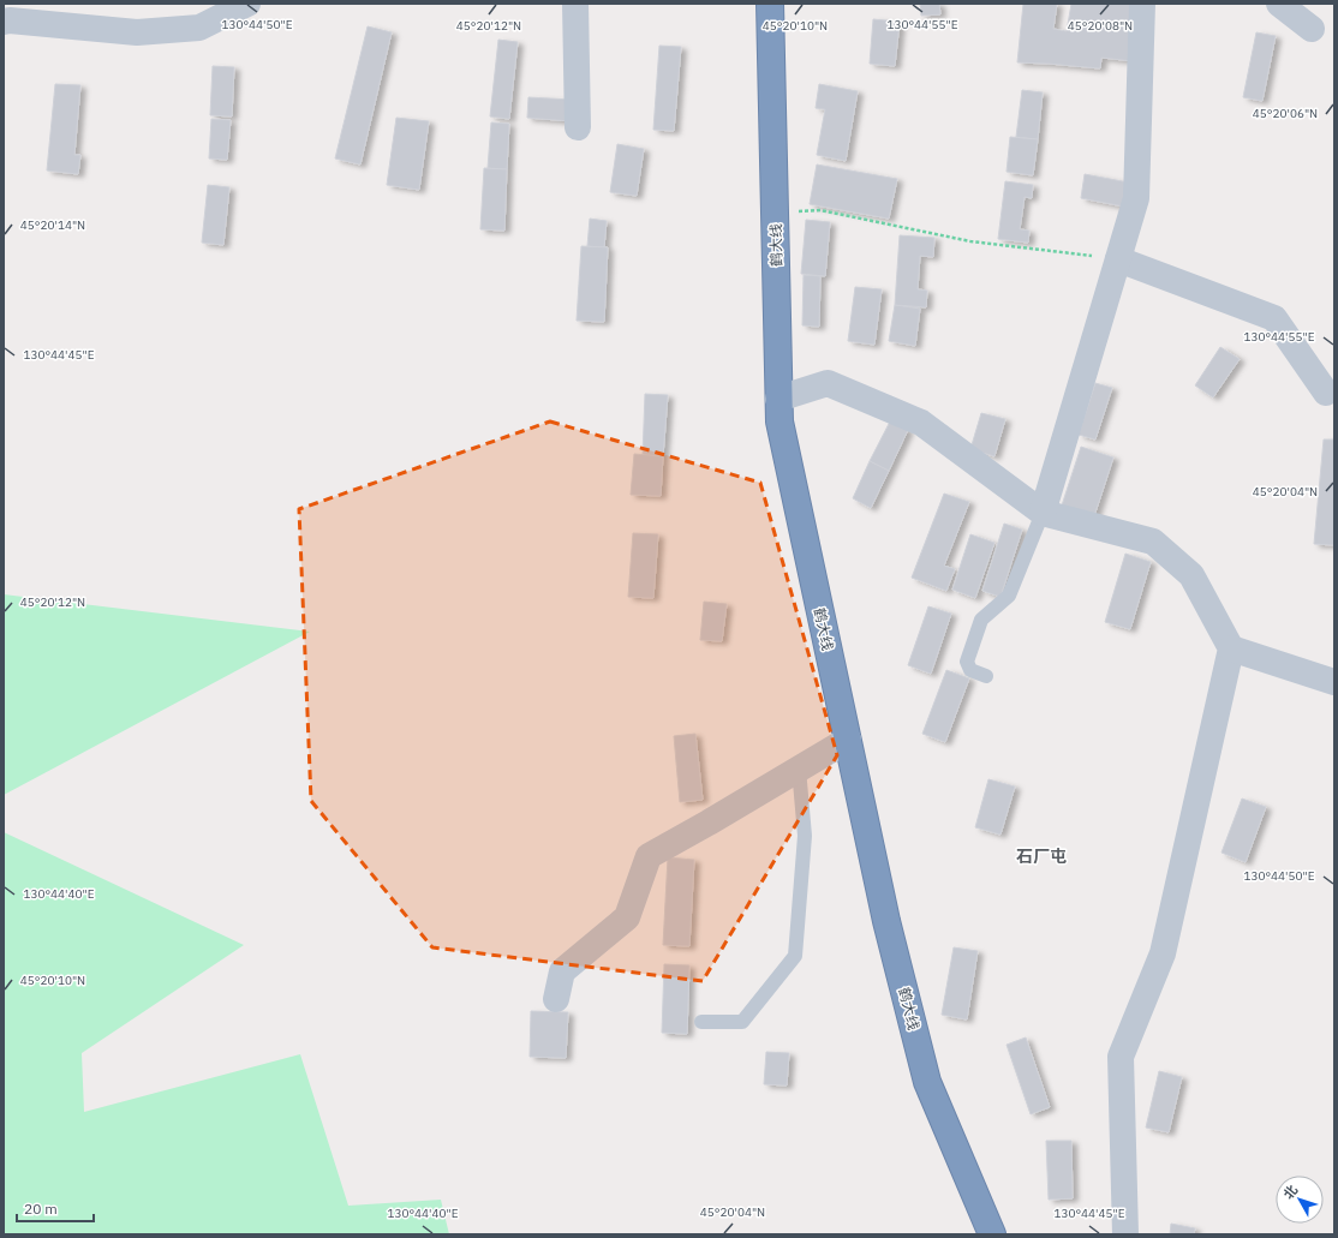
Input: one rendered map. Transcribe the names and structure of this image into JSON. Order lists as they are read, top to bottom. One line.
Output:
{"streets":{"highway":["鹤大线"]},"districts":["石厂屯"],"scale_bar":"20 m","north":"top left","coordinates":["130°44'50\"E","130°44'55\"E","45°20'12\"N","45°20'10\"N","45°20'08\"N","45°20'06\"N","45°20'14\"N","130°44'45\"E","45°20'04\"N","130°44'40\"E"]}
